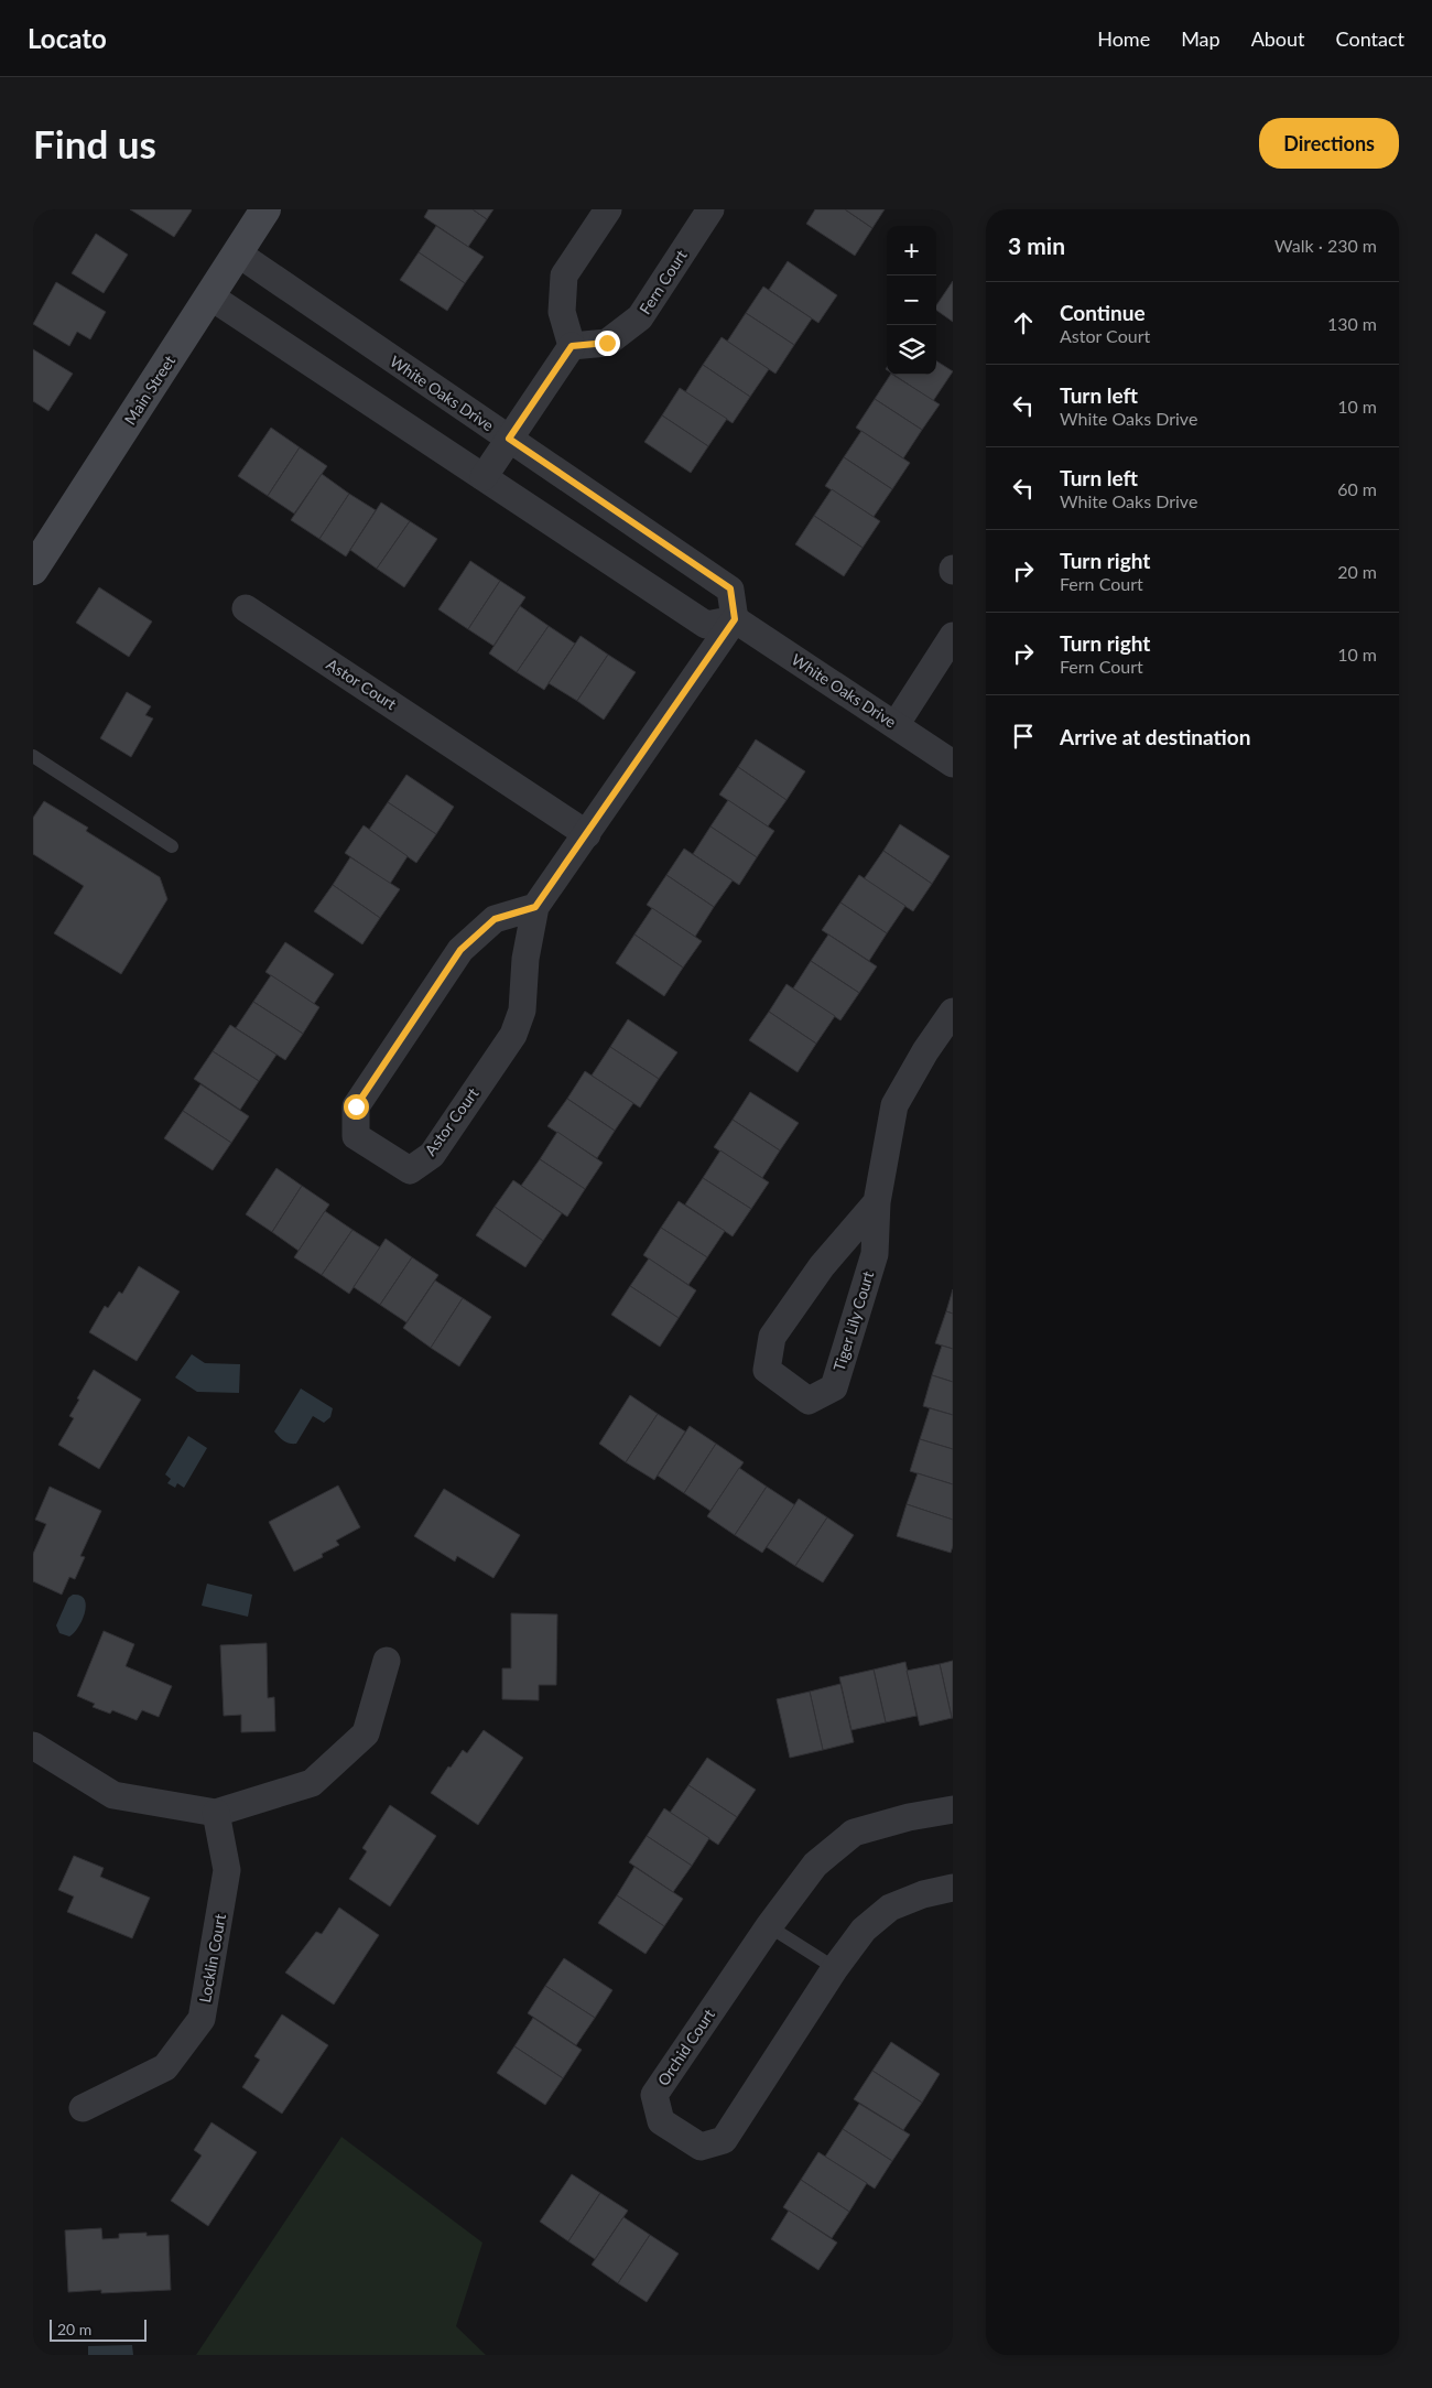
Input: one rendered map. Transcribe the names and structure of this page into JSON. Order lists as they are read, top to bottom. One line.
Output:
{"streets":{"main road":["Main Street"],"street":["Fern Court","White Oaks Drive","Astor Court","Tiger Lily Court","Locklin Court","Orchid Court"]},"crossings":[["Main Street","White Oaks Drive"],["White Oaks Drive","Astor Court"]],"scale_bar":"20 m","page":{"header":"Locato","nav":["Home","Map","About","Contact"],"buttons":"Directions","title":"Find us","heading":["3 min","Walk · 230 m"],"map_buttons":["+","−"],"list":[["Continue","Astor Court","130 m"],["Turn left","White Oaks Drive","10 m"],["Turn left","White Oaks Drive","60 m"],["Turn right","Fern Court","20 m"],["Turn right","Fern Court","10 m"],"Arrive at destination"],"scale":"20 m"}}
